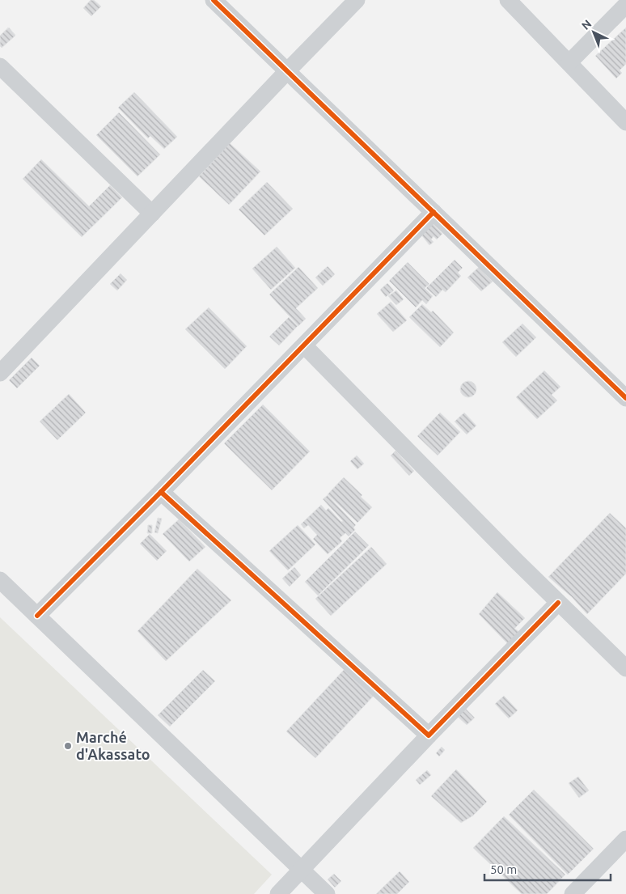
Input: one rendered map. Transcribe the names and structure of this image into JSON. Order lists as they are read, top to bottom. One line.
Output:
{"places":["Marché d'Akassato"],"scale_bar":"50 m","north":"top left"}
